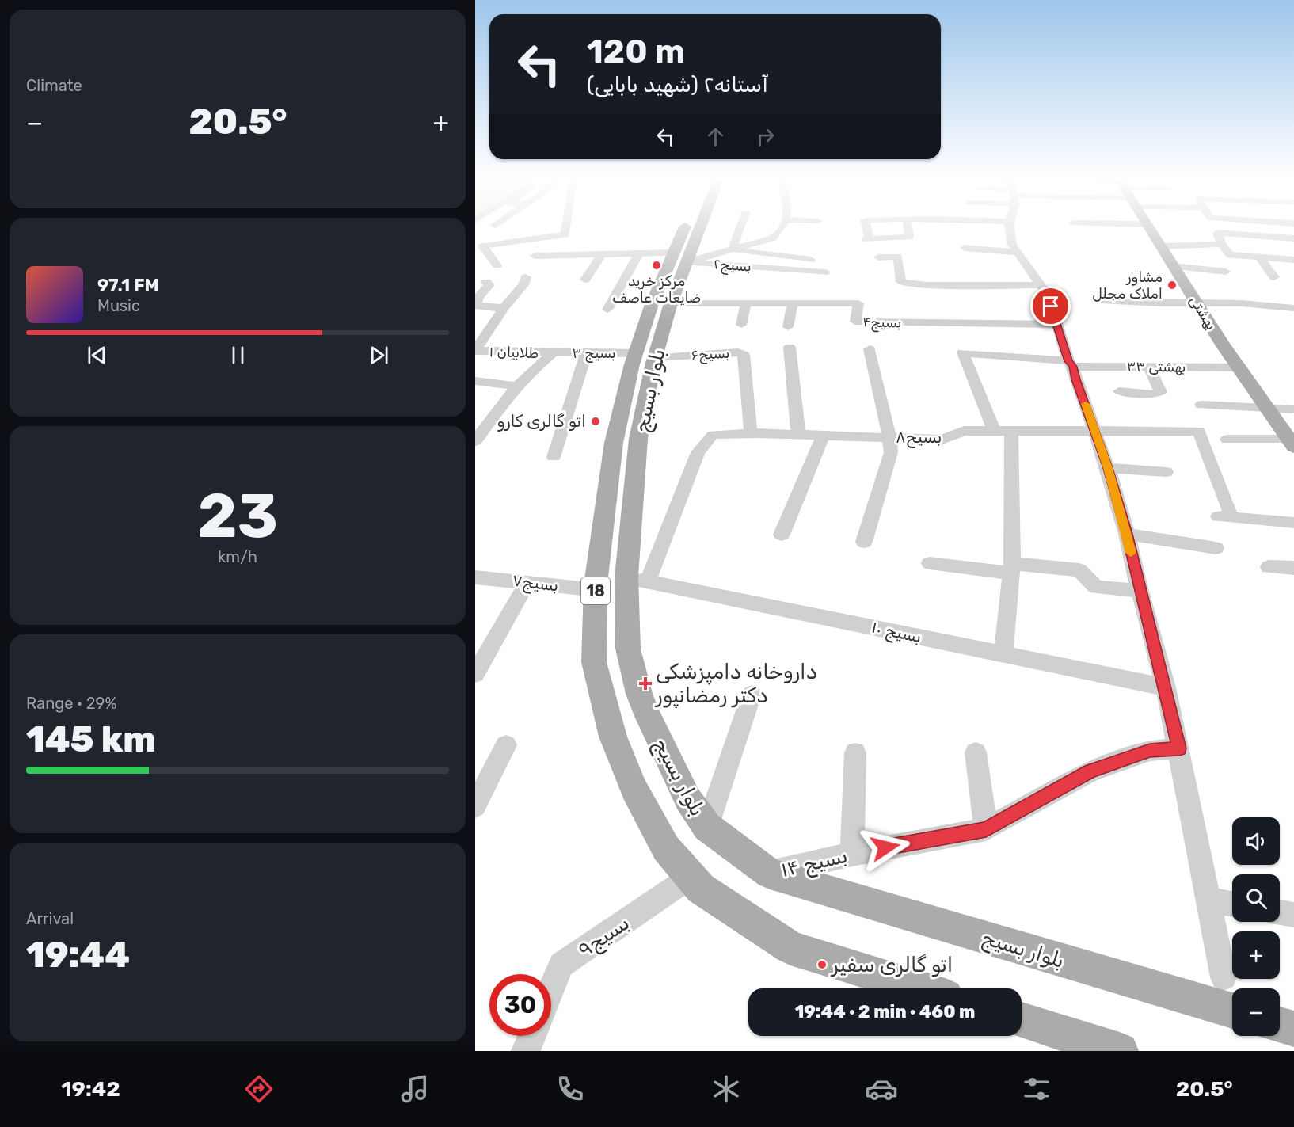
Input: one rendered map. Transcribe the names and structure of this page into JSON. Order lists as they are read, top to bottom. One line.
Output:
{"streets":{"main road":["بهشتی","بلوار بسیج","18"],"street":["بسیج۲","بسیج۴","طلابیان ۱","بسیج ۳","بسیج۶","بهشتی ۳۳","بسیج۸","بسیج۷","بسیج ۱۰","بسیج ۱۴","بسیج۹"]},"crossings":[["بسیج۲","بلوار بسیج"],["بهشتی","بهشتی ۳۳"],["بسیج۴","بلوار بسیج"],["طلابیان ۱","بسیج ۳"],["بسیج ۳","بسیج۶"],["بسیج ۳","بلوار بسیج"],["بسیج۶","بلوار بسیج"],["بسیج۶","بسیج۸"],["بهشتی ۳۳","بسیج۸"],["بلوار بسیج","بسیج۷"],["بلوار بسیج","بسیج ۱۰"],["بلوار بسیج","بسیج ۱۴"],["بلوار بسیج","بسیج۹"],["بسیج۸","بسیج ۱۰"]],"places":{"other":["مرکز خرید ضایعات عاصف","مشاور املاک مجلل","اتو گالری کارو","اتو گالری سفیر"],"health":["داروخانه دامپزشکی دکتر رمضانپور"]},"page":{"tile":["Climate",["23","km/h"],["Range · 29%","145 km"],["Arrival","19:44"]],"turn":["120 m","آستانه۲ (شهید بابایی)"],"heat":["−","20.5°","+"],"song":["97.1 FM","Music"],"map_buttons":["+","−"],"limit":"30","trip":"19:44 · 2 min · 460 m","tabs":["19:42","20.5°"]}}
